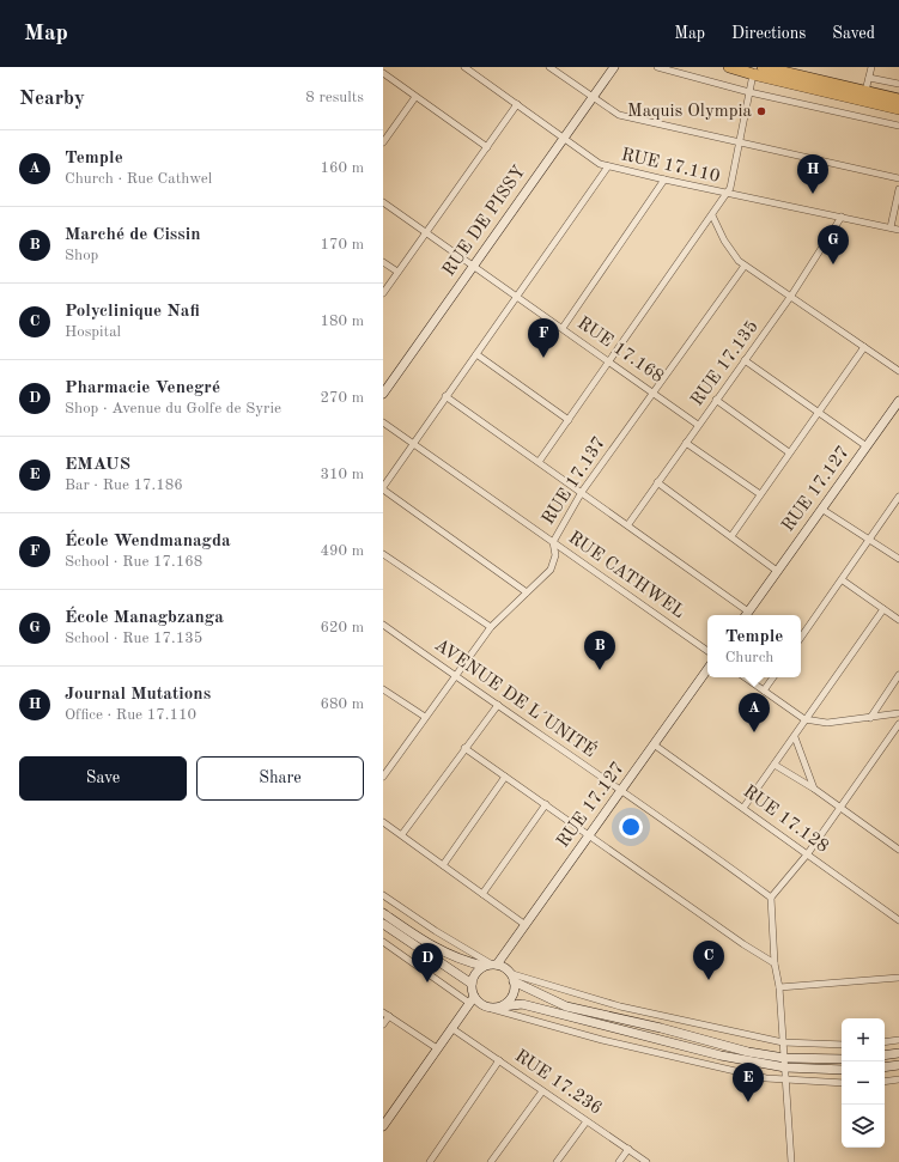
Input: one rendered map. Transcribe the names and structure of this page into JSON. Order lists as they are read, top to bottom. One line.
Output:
{"streets":{"street":["RUE 17.110","RUE DE PISSY","RUE 17.168","RUE 17.135","RUE 17.137","RUE 17.127","RUE CATHWEL","AVENUE DE L´UNITÉ","RUE 17.128","RUE 17.236"]},"crossings":[["RUE 17.110","RUE DE PISSY"],["RUE 17.110","RUE 17.135"],["RUE DE PISSY","RUE 17.168"],["RUE 17.168","RUE 17.135"],["RUE 17.168","RUE 17.137"],["RUE 17.137","RUE CATHWEL"],["RUE 17.137","AVENUE DE L´UNITÉ"],["RUE 17.127","AVENUE DE L´UNITÉ"],["RUE 17.127","RUE 17.128"]],"places":["Maquis Olympia"],"page":{"header":"Map","nav":["Map","Directions","Saved"],"heading":["Nearby","8 results"],"list":[{"mark":"A","name":"Temple","note":"Church · Rue Cathwel","value":"160 m"},{"mark":"B","name":"Marché de Cissin","note":"Shop","value":"170 m"},{"mark":"C","name":"Polyclinique Nafi","note":"Hospital","value":"180 m"},{"mark":"D","name":"Pharmacie Venegré","note":"Shop · Avenue du Golfe de Syrie","value":"270 m"},{"mark":"E","name":"EMAUS","note":"Bar · Rue 17.186","value":"310 m"},{"mark":"F","name":"École Wendmanagda","note":"School · Rue 17.168","value":"490 m"},{"mark":"G","name":"École Managbzanga","note":"School · Rue 17.135","value":"620 m"},{"mark":"H","name":"Journal Mutations","note":"Office · Rue 17.110","value":"680 m"}],"pins":["H","G","F","B","A","C","D","E"],"popup":["Temple","Church"],"buttons":["Save","Share"],"map_buttons":["+","−"]}}
